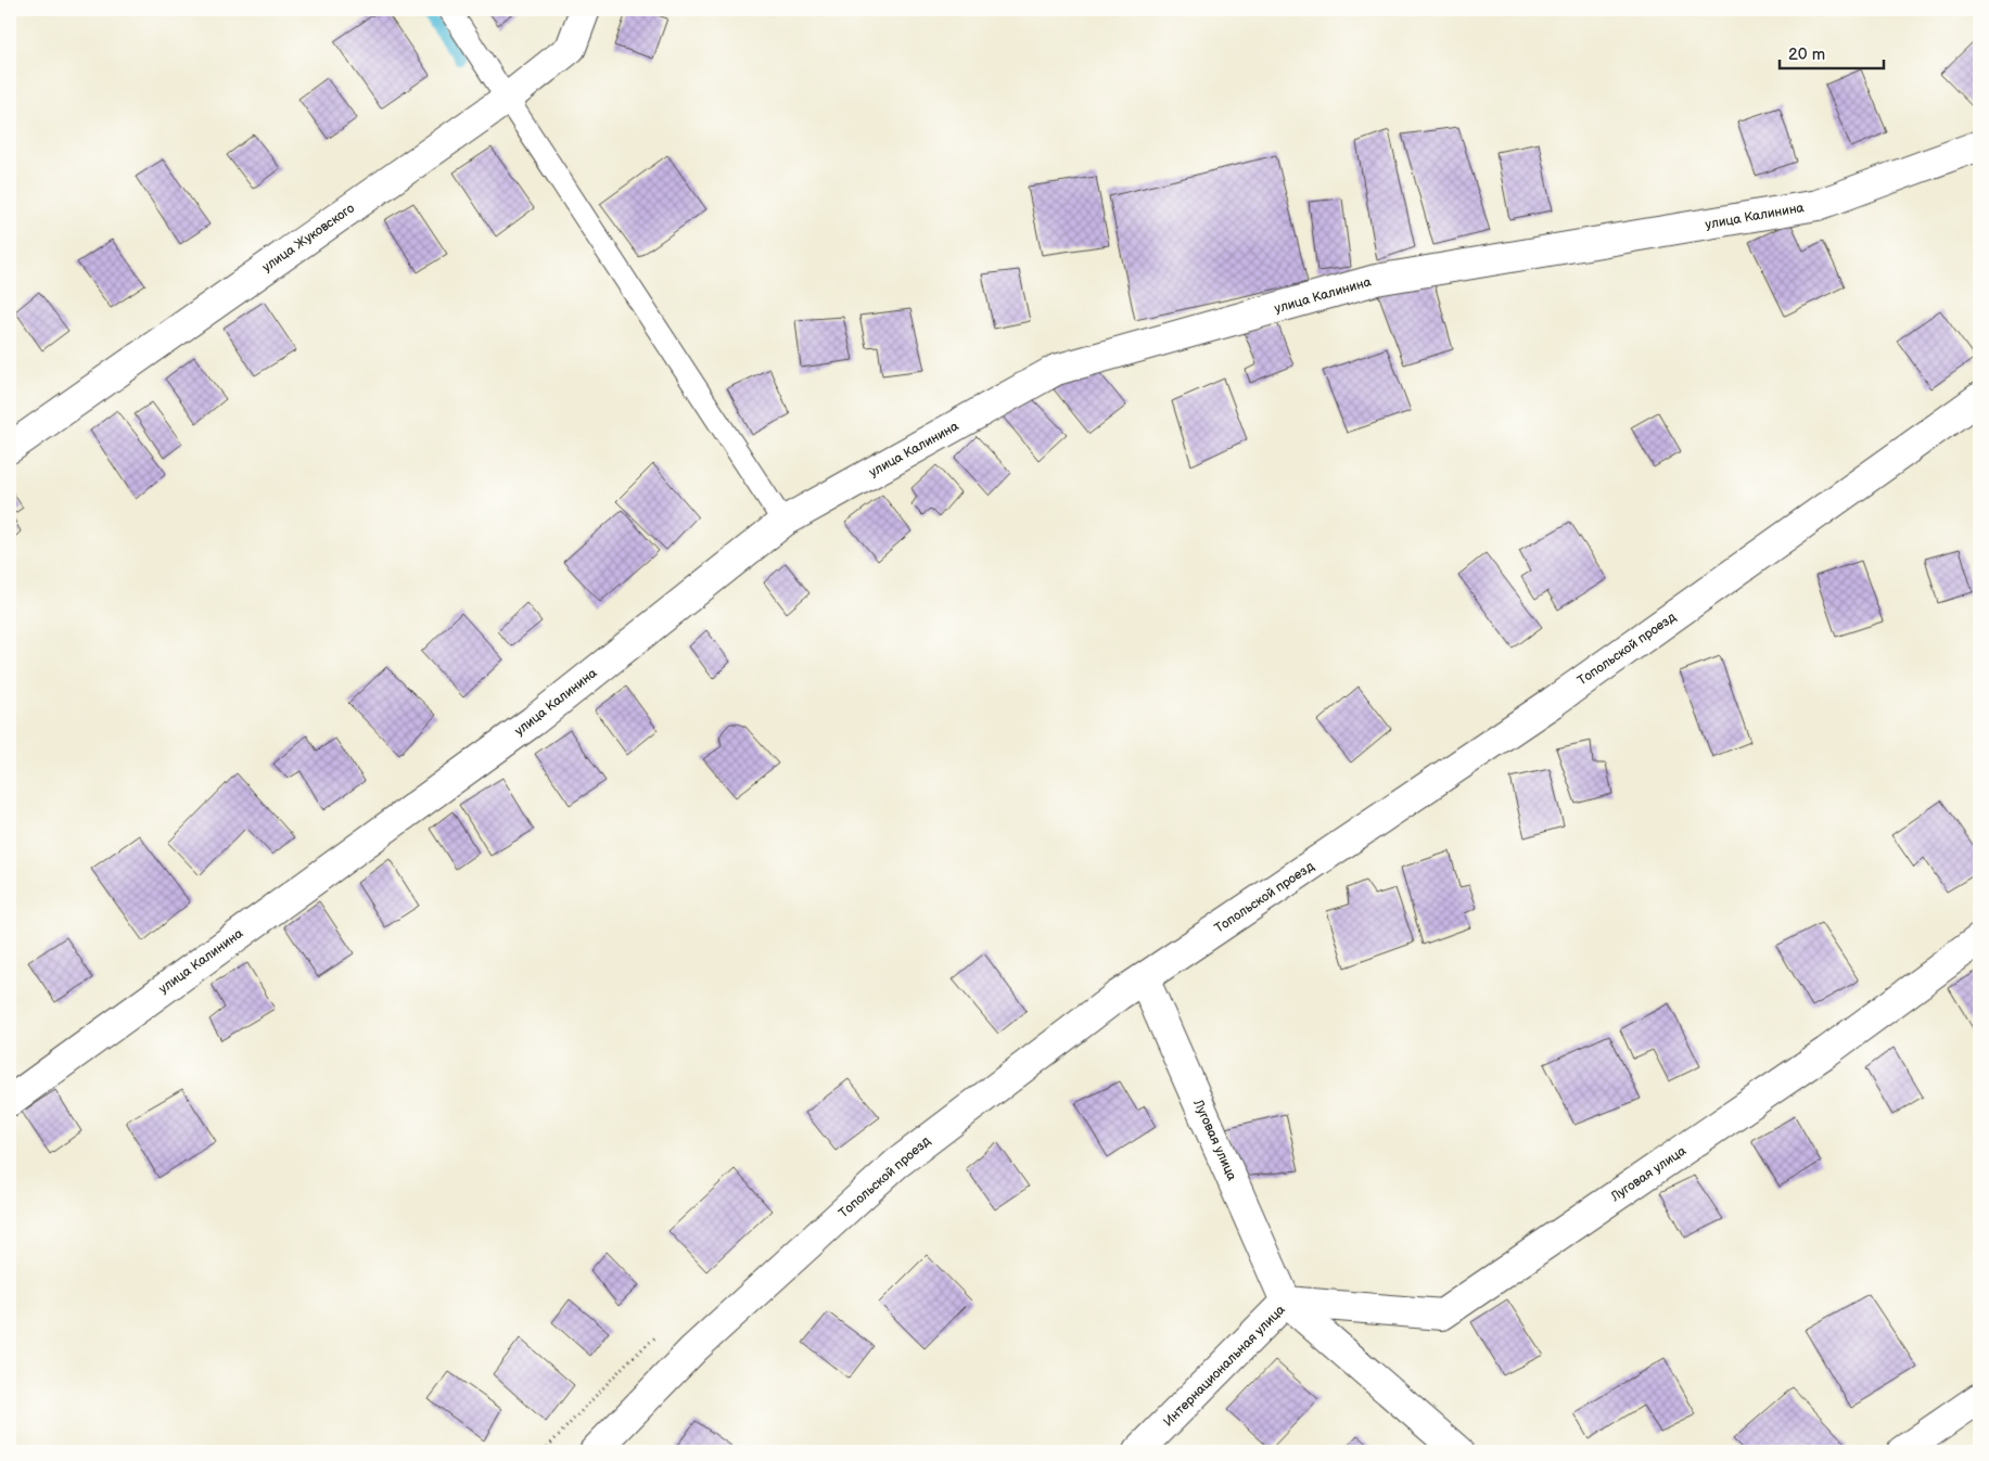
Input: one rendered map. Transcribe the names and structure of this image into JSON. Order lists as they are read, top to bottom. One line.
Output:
{"streets":{"street":["улица Калинина","улица Жуковского","Топольской проезд","Луговая улица","Интернациональная улица"]},"crossings":[["Топольской проезд","Луговая улица"],["Луговая улица","Интернациональная улица"]],"scale_bar":"20 m"}
